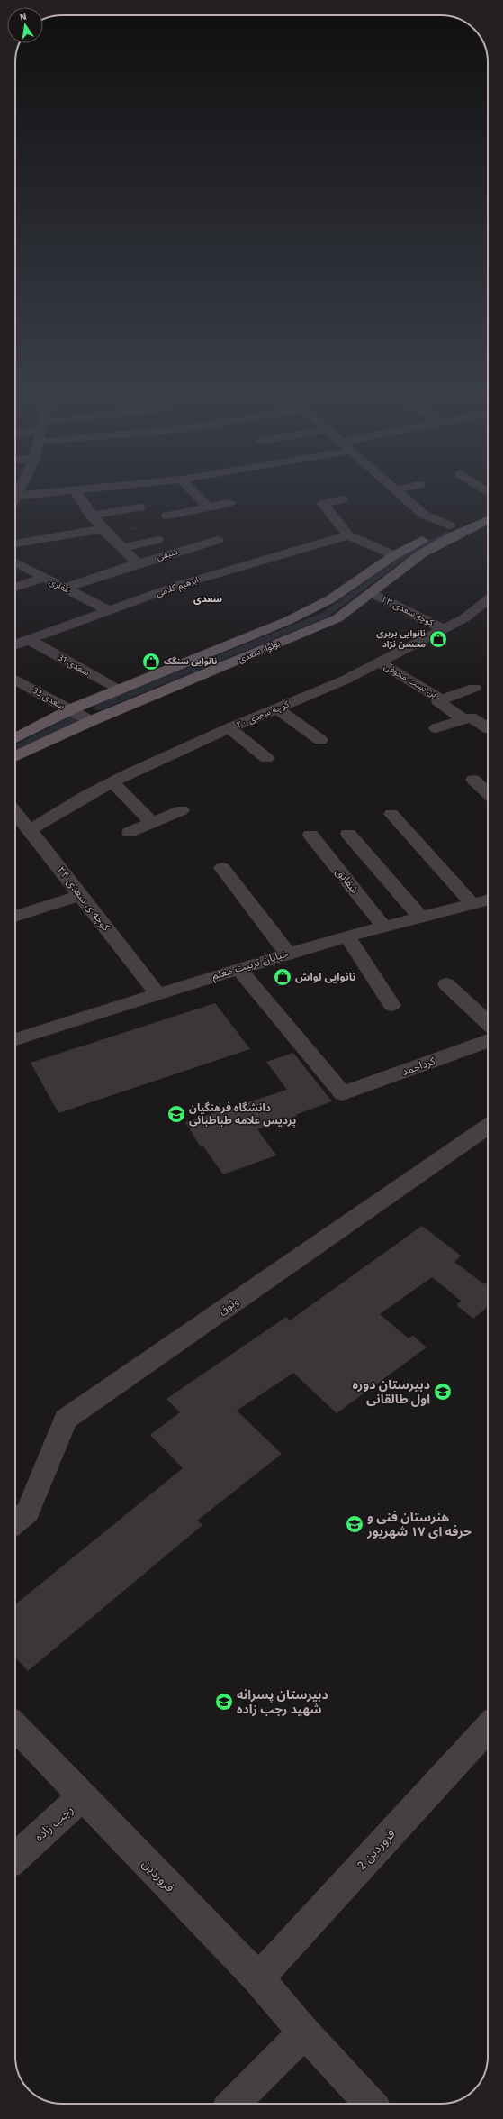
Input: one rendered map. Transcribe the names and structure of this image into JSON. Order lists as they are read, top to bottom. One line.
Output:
{"streets":{"main road":["بولوار سعدی"],"street":["سیفی","غفاری","ابرهیم کلامی","کوچه سعدی ۲۳","سعدی 31","بن بست مخوفی","سعدی 33","کوچه سعدی ۲۰","شقایق","کوچه ی سعدی ۲۴","خیابان تربیت معلم","کرداحمد","وثوق","رجب زاده","فروردین 2","فروردین"]},"crossings":[["سیفی","غفاری"],["غفاری","ابرهیم کلامی"],["ابرهیم کلامی","سعدی 31"],["کوچه سعدی ۲۳","بولوار سعدی"],["کوچه سعدی ۲۳","کوچه سعدی ۲۰"],["بولوار سعدی","سعدی 31"],["بولوار سعدی","سعدی 33"],["بن بست مخوفی","کوچه سعدی ۲۰"],["کوچه سعدی ۲۰","کوچه ی سعدی ۲۴"],["شقایق","خیابان تربیت معلم"],["کوچه ی سعدی ۲۴","خیابان تربیت معلم"],["خیابان تربیت معلم","کرداحمد"],["رجب زاده","فروردین"],["فروردین 2","فروردین"]],"districts":["سعدی"],"places":{"shop":["نانوایی بربری محسن نژاد","نانوایی سنگک","نانوایی لواش"],"school or university":["دانشگاه فرهنگیان پردیس علامه طباطبائی","دبیرستان دوره اول طالقانی","هنرستان فنی و حرفه ای ۱۷ شهریور","دبیرستان پسرانه شهید رجب زاده"]},"north":"top"}
